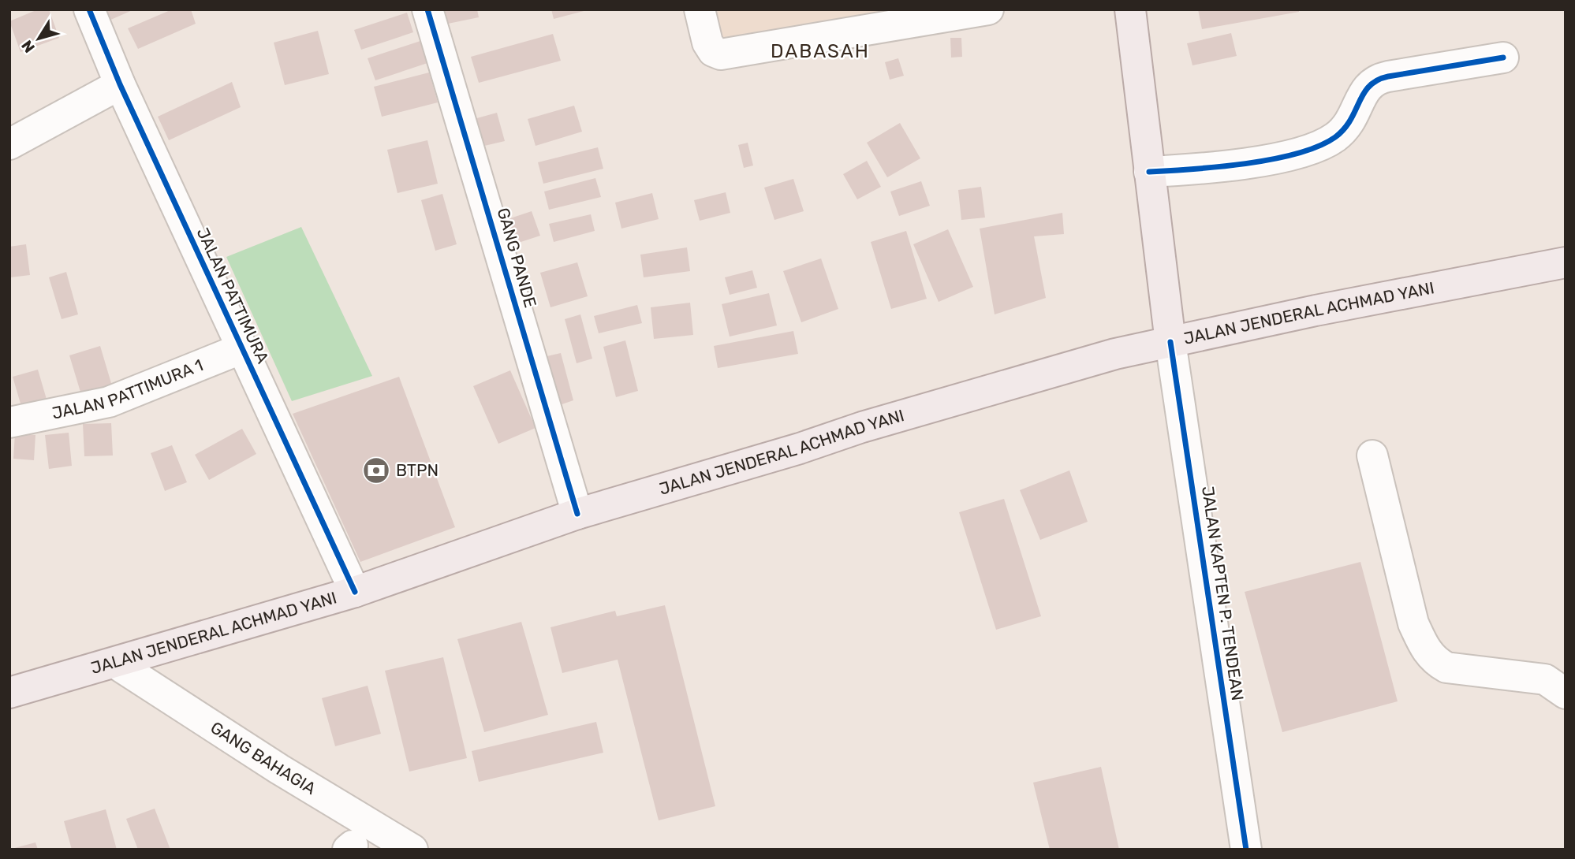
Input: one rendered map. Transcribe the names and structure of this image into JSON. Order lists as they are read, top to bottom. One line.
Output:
{"streets":{"main road":["JALAN JENDERAL ACHMAD YANI"],"street":["GANG PANDE","JALAN PATTIMURA","JALAN PATTIMURA 1","JALAN KAPTEN P. TENDEAN","GANG BAHAGIA"]},"crossings":[["GANG PANDE","JALAN JENDERAL ACHMAD YANI"],["JALAN PATTIMURA","JALAN JENDERAL ACHMAD YANI"],["JALAN PATTIMURA","JALAN PATTIMURA 1"],["JALAN JENDERAL ACHMAD YANI","JALAN KAPTEN P. TENDEAN"],["JALAN JENDERAL ACHMAD YANI","GANG BAHAGIA"]],"districts":["DABASAH"],"places":{"bank":["BTPN"]},"north":"bottom left"}
